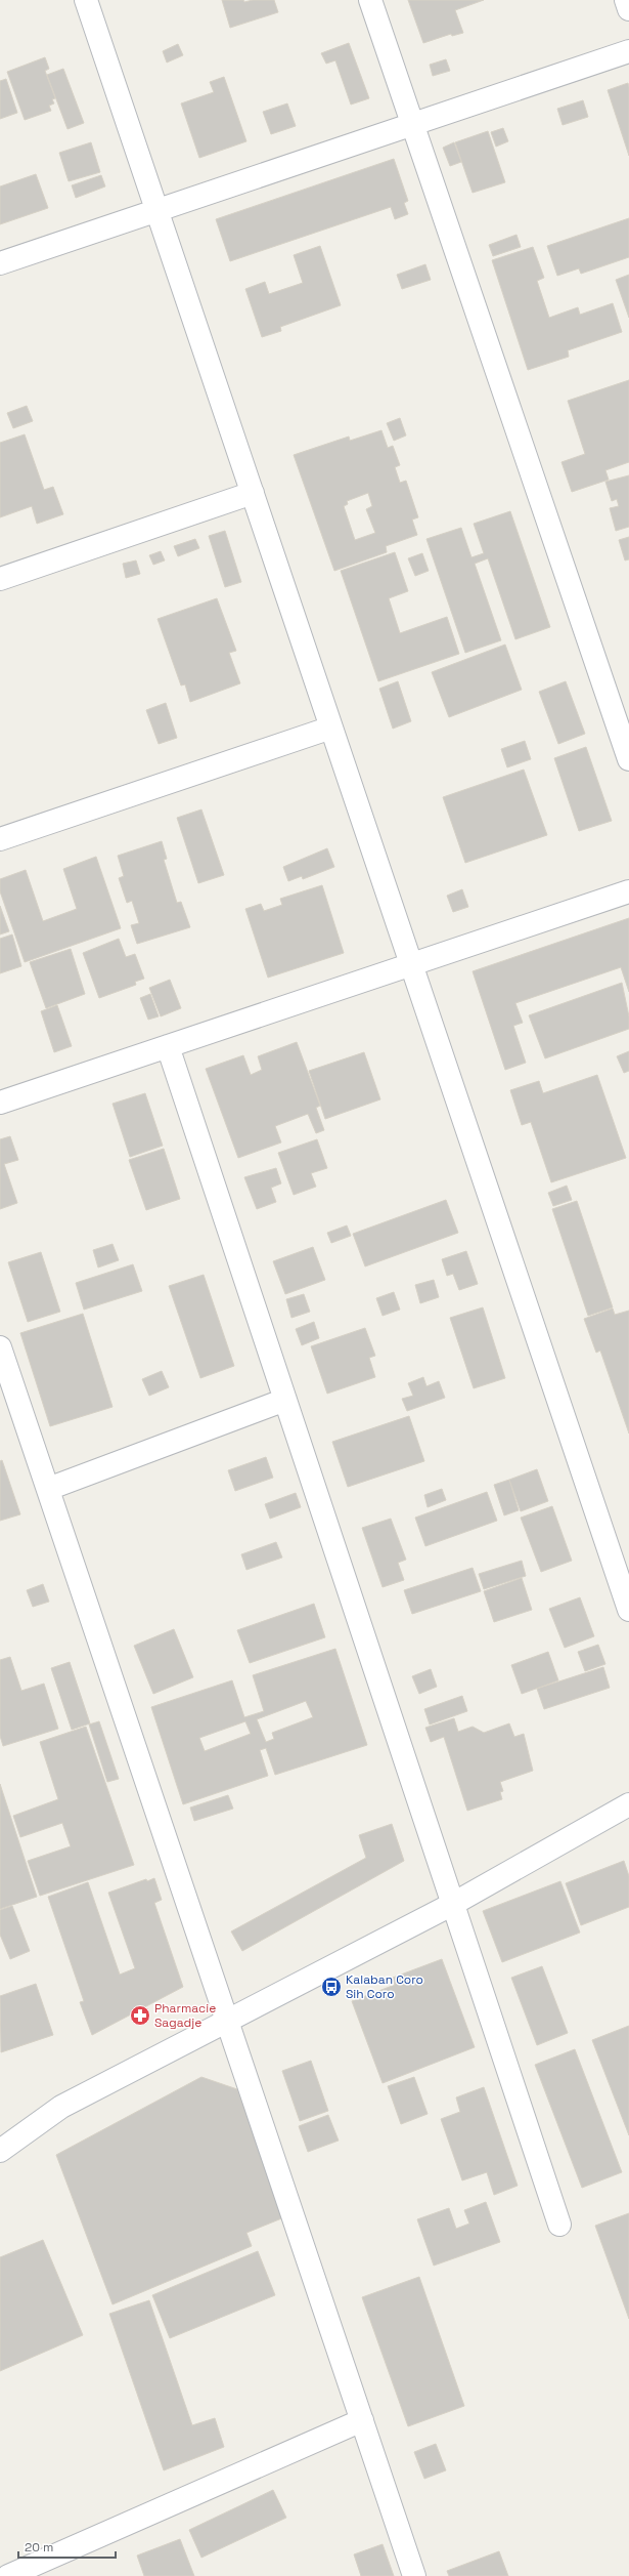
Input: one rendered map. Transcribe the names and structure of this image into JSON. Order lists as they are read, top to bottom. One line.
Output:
{"places":{"bus stop":["Kalaban Coro Sih Coro"],"pharmacy":["Pharmacie Sagadje"]},"scale_bar":"20 m"}
